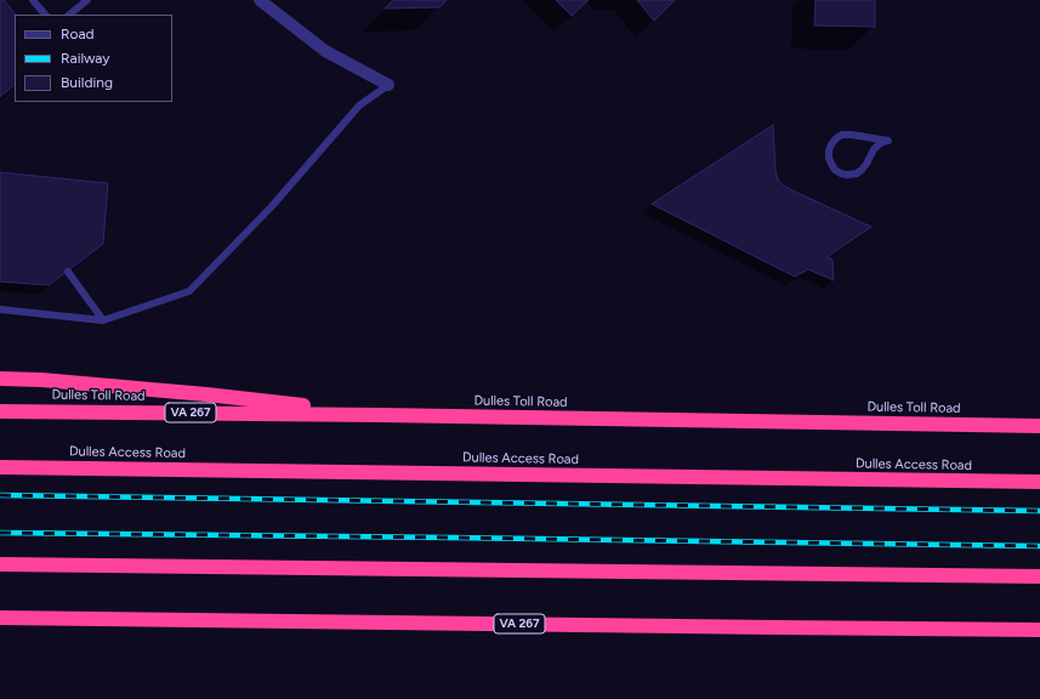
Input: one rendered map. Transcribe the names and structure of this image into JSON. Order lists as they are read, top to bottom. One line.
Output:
{"streets":{"highway":["Dulles Toll Road","VA 267","Dulles Access Road"]},"legend":["Road","Railway","Building"]}
